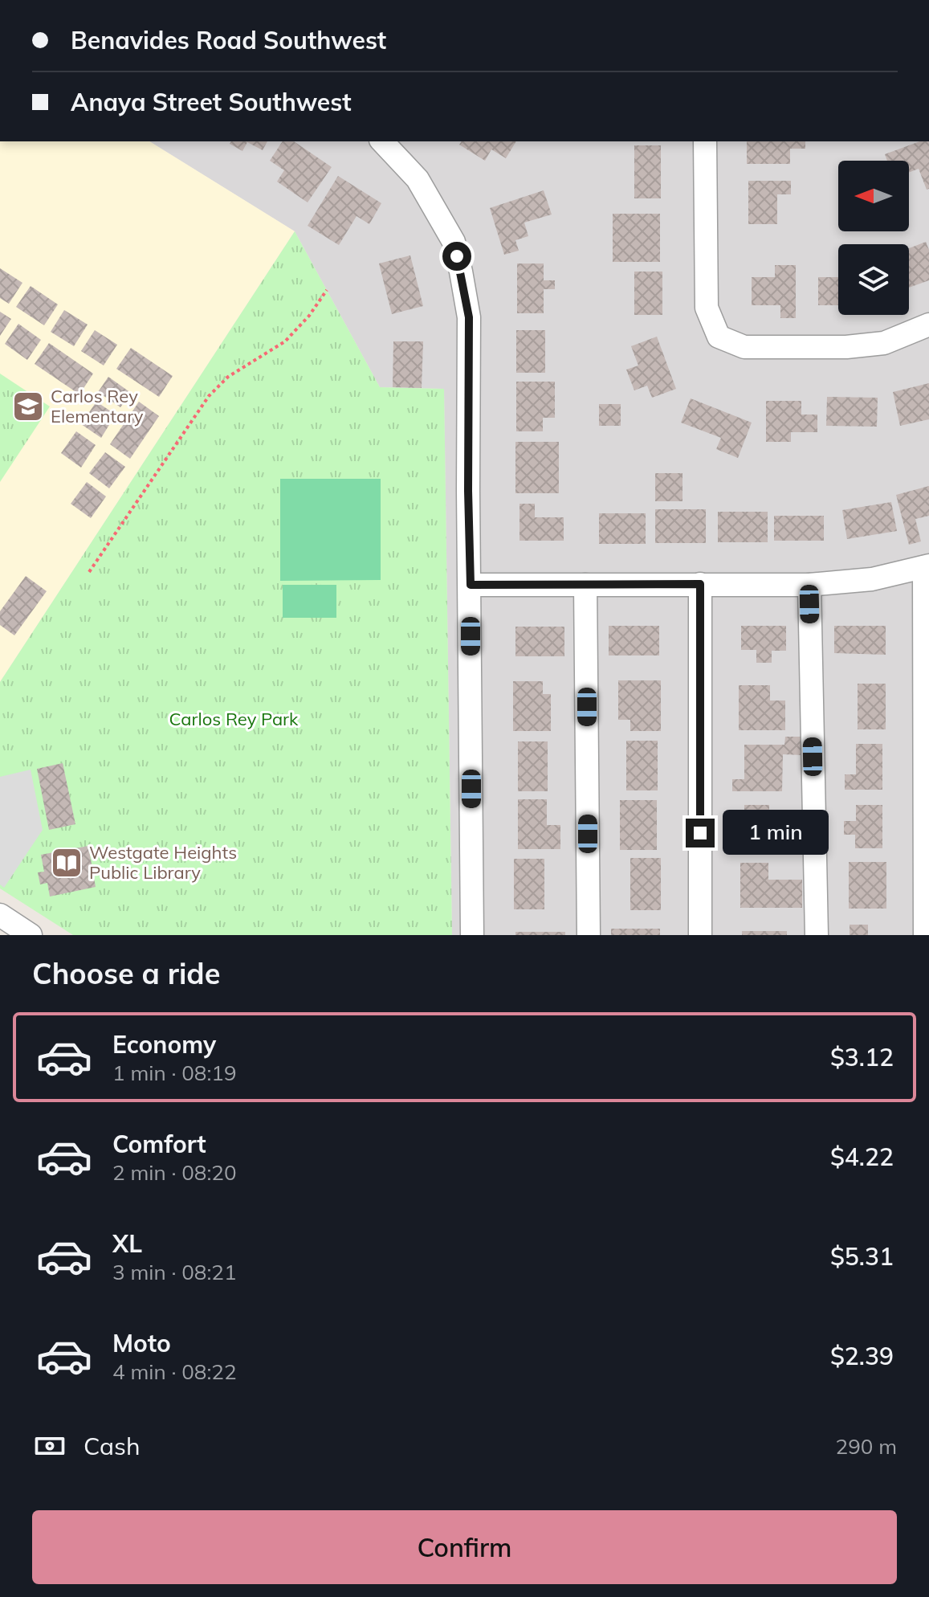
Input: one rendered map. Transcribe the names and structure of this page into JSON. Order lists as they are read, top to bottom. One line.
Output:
{"parks":["Carlos Rey Park"],"places":{"school or university":["Carlos Rey Elementary"],"library":["Westgate Heights Public Library"]},"north":"left","page":{"banner":["Benavides Road Southwest","Anaya Street Southwest"],"bubble":"1 min","heading":"Choose a ride","list":[{"name":"Economy","note":"1 min · 08:19","value":"$3.12"},{"name":"Comfort","note":"2 min · 08:20","value":"$4.22"},{"name":"XL","note":"3 min · 08:21","value":"$5.31"},{"name":"Moto","note":"4 min · 08:22","value":"$2.39"}],"pay":["Cash","290 m"],"buttons":"Confirm"}}
